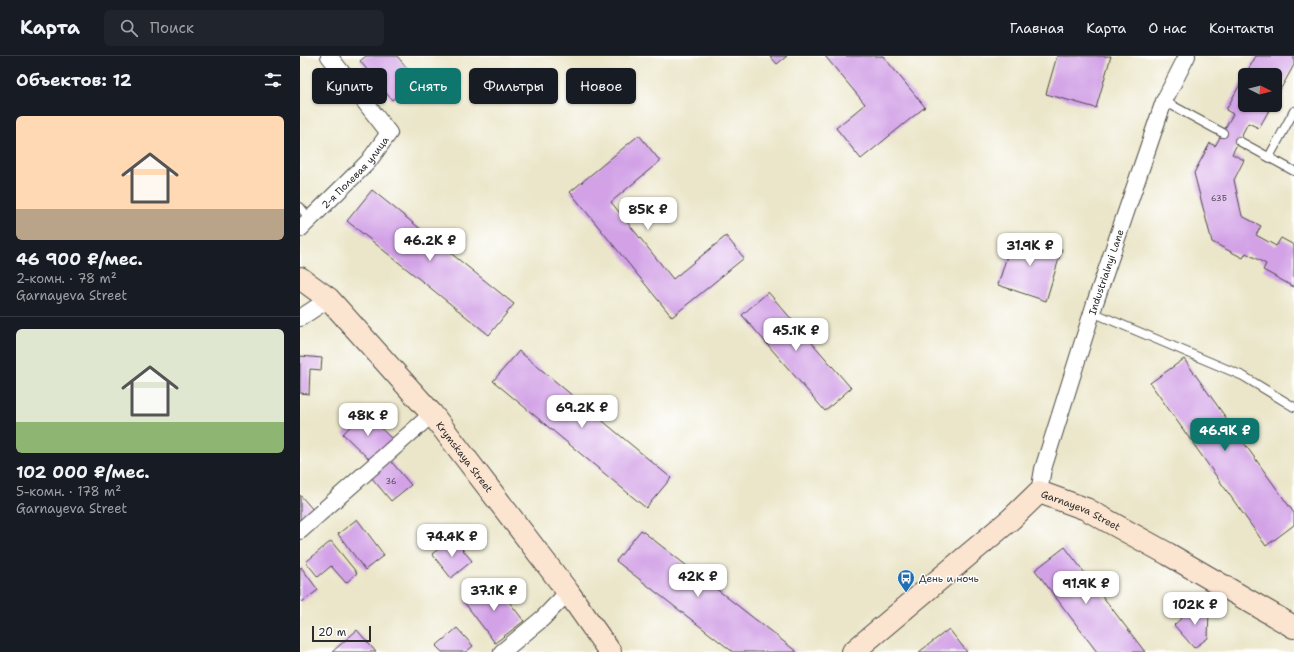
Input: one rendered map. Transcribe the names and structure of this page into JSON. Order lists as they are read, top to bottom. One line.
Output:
{"streets":{"street":["2-я Полевая улица","Industrialnyi Lane","Krymskaya Street","Garnayeva Street"]},"crossings":[["Industrialnyi Lane","Garnayeva Street"]],"places":{"bus stop":["День и ночь"]},"house_numbers":["63Б","36"],"scale_bar":"20 m","north":"right","page":{"header":"Карта","search":"Поиск","nav":["Главная","Карта","О нас","Контакты"],"heading":"Объектов: 12","chip":["Купить","Снять","Фильтры","Новое"],"list":[{"name":"46 900 ₽/мес.","note":"2-комн. · 78 m² · Garnayeva Street"},{"name":"102 000 ₽/мес.","note":"5-комн. · 178 m² · Garnayeva Street"}],"price":["85K ₽","46.2K ₽","31.9K ₽","45.1K ₽","69.2K ₽","48K ₽","46.9K ₽","74.4K ₽","42K ₽","91.9K ₽","37.1K ₽","102K ₽"],"scale":"20 m"}}
